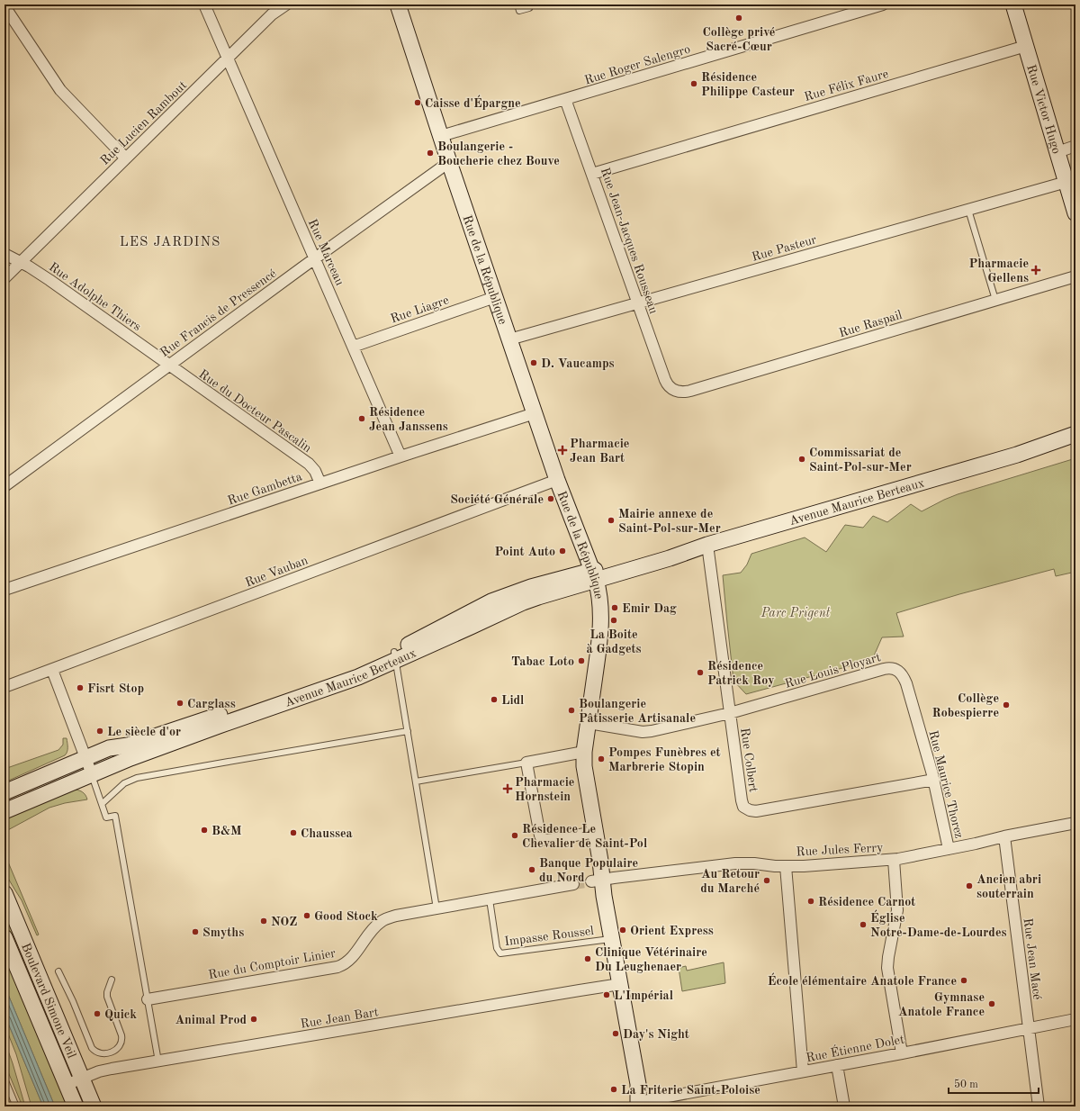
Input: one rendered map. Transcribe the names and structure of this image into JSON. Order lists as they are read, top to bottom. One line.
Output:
{"streets":{"street":["Rue Roger Salengro","Rue Félix Faure","Rue Victor Hugo","Rue Lucien Rambout","Rue Jean-Jacques Rousseau","Rue Pasteur","Rue Marceau","Rue de la République","Rue Adolphe Thiers","Rue Liagre","Rue Francis de Pressencé","Rue Raspail","Rue du Docteur Pascalin","Rue Gambetta","Avenue Maurice Berteaux","Rue Vauban","Rue Louis Ployart","Rue Colbert","Rue Maurice Thorez","Rue Jules Ferry","Rue Jean Macé","Rue du Comptoir Linier","Boulevard Simone Veil","Rue Jean Bart","Rue Étienne Dolet"],"lane":["Impasse Roussel"]},"crossings":[["Rue Roger Salengro","Rue Jean-Jacques Rousseau"],["Rue Roger Salengro","Rue de la République"],["Rue Félix Faure","Rue Victor Hugo"],["Rue Félix Faure","Rue Jean-Jacques Rousseau"],["Rue Victor Hugo","Rue Pasteur"],["Rue Lucien Rambout","Rue Marceau"],["Rue Lucien Rambout","Rue Adolphe Thiers"],["Rue Jean-Jacques Rousseau","Rue Pasteur"],["Rue Jean-Jacques Rousseau","Rue Raspail"],["Rue Pasteur","Rue de la République"],["Rue Marceau","Rue Liagre"],["Rue Marceau","Rue Francis de Pressencé"],["Rue Marceau","Rue Gambetta"],["Rue de la République","Rue Liagre"],["Rue de la République","Rue Francis de Pressencé"],["Rue de la République","Rue Gambetta"],["Rue de la République","Avenue Maurice Berteaux"],["Rue de la République","Rue Vauban"],["Rue de la République","Rue Louis Ployart"],["Rue de la République","Rue Jules Ferry"],["Rue de la République","Impasse Roussel"],["Rue de la République","Rue Jean Bart"],["Rue de la République","Rue Étienne Dolet"],["Rue Adolphe Thiers","Rue Francis de Pressencé"],["Rue Adolphe Thiers","Rue du Docteur Pascalin"],["Rue Francis de Pressencé","Rue du Docteur Pascalin"],["Rue du Docteur Pascalin","Rue Gambetta"],["Avenue Maurice Berteaux","Rue Colbert"],["Rue Louis Ployart","Rue Colbert"],["Rue Louis Ployart","Rue Maurice Thorez"],["Rue Colbert","Rue Maurice Thorez"],["Rue Maurice Thorez","Rue Jules Ferry"],["Rue Jules Ferry","Rue Jean Macé"],["Impasse Roussel","Rue du Comptoir Linier"],["Rue Jean Macé","Rue Étienne Dolet"],["Boulevard Simone Veil","Rue Jean Bart"]],"districts":["LES JARDINS"],"parks":["Parc Prigent"],"places":{"other":["Collège privé Sacré-Cœur","Résidence Philippe Casteur","Caisse d'Épargne","Boulangerie - Boucherie chez Bouve","D. Vaucamps","Résidence Jean Janssens","Commissariat de Saint-Pol-sur-Mer","Société Générale","Mairie annexe de Saint-Pol-sur-Mer","Point Auto","Emir Dag","La Boite à Gadgets","Tabac Loto","Résidence Patrick Roy","Fisrt Stop","Lidl","Carglass","Collège Robespierre","Boulangerie Pâtisserie Artisanale","Le siècle d'or","Pompes Funèbres et Marbrerie Stopin","B&M","Chaussea","Résidence Le Chevalier de Saint-Pol","Banque Populaire du Nord","Au Retour du Marché","Ancien abri souterrain","Résidence Carnot","Good Stock","NOZ","Église Notre-Dame-de-Lourdes","Orient Express","Smyths","Clinique Vétérinaire Du Leughenaer","École élémentaire Anatole France","L'Impérial","Gymnase Anatole France","Quick","Animal Prod","Day's Night","La Friterie Saint-Poloise"],"health":["Pharmacie Gellens","Pharmacie Jean Bart","Pharmacie Hornstein"]},"scale_bar":"50 m"}
